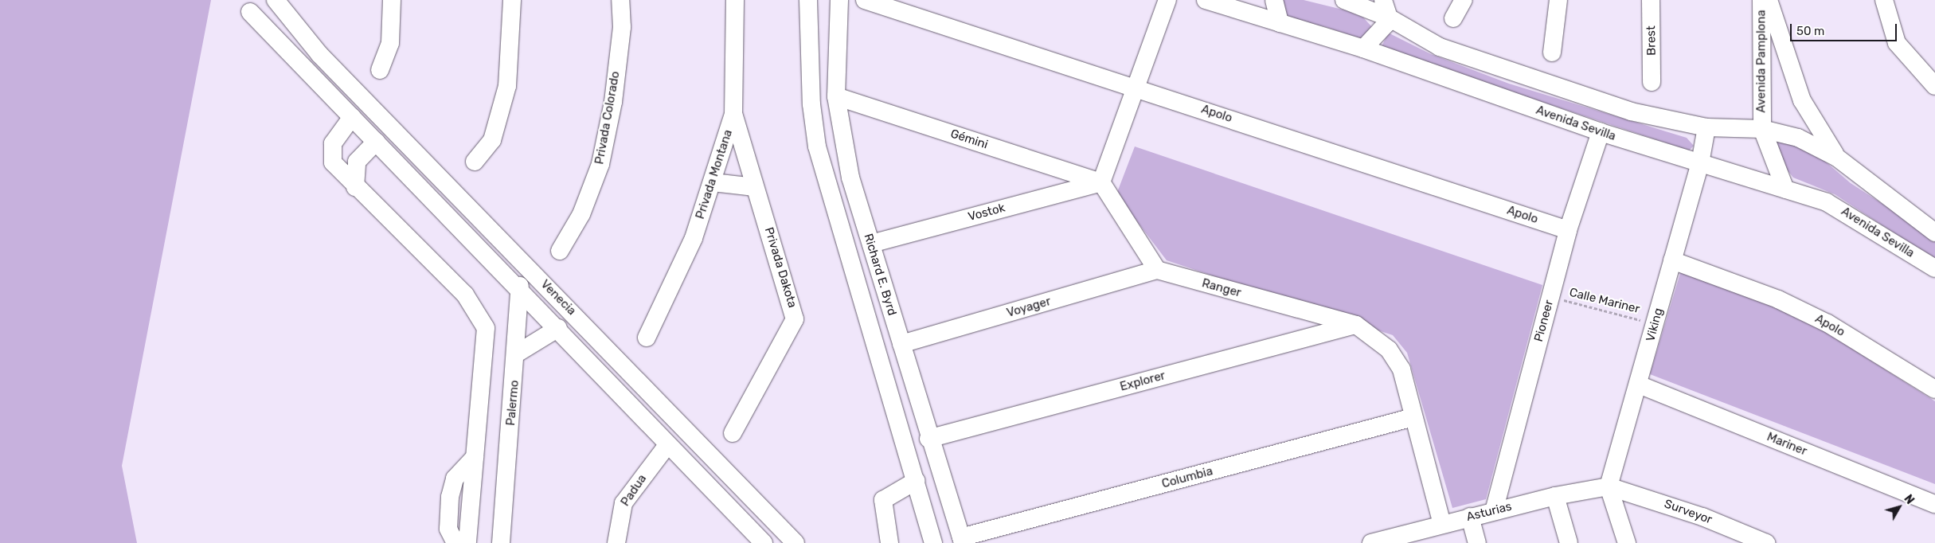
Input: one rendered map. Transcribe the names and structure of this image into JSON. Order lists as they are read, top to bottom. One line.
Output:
{"streets":{"street":["Brest","Avenida Pamplona","Apolo","Privada Colorado","Avenida Sevilla","Gémini","Privada Montana","Vostok","Privada Dakota","Richard E. Byrd","Ranger","Venecia","Voyager","Pioneer","Viking","Explorer","Palermo","Mariner","Columbia","Padua","Asturias","Surveyor"],"path":["Calle Mariner"]},"crossings":[["Avenida Pamplona","Avenida Sevilla"],["Apolo","Pioneer"],["Apolo","Viking"],["Avenida Sevilla","Pioneer"],["Avenida Sevilla","Viking"],["Gémini","Vostok"],["Gémini","Richard E. Byrd"],["Privada Montana","Privada Dakota"],["Vostok","Richard E. Byrd"],["Richard E. Byrd","Voyager"],["Richard E. Byrd","Explorer"],["Richard E. Byrd","Columbia"],["Ranger","Voyager"],["Ranger","Explorer"],["Ranger","Columbia"],["Ranger","Asturias"],["Venecia","Palermo"],["Venecia","Padua"],["Calle Mariner","Pioneer"],["Calle Mariner","Viking"],["Pioneer","Asturias"],["Viking","Mariner"],["Viking","Asturias"],["Viking","Surveyor"],["Asturias","Surveyor"]],"scale_bar":"50 m","north":"top right"}
